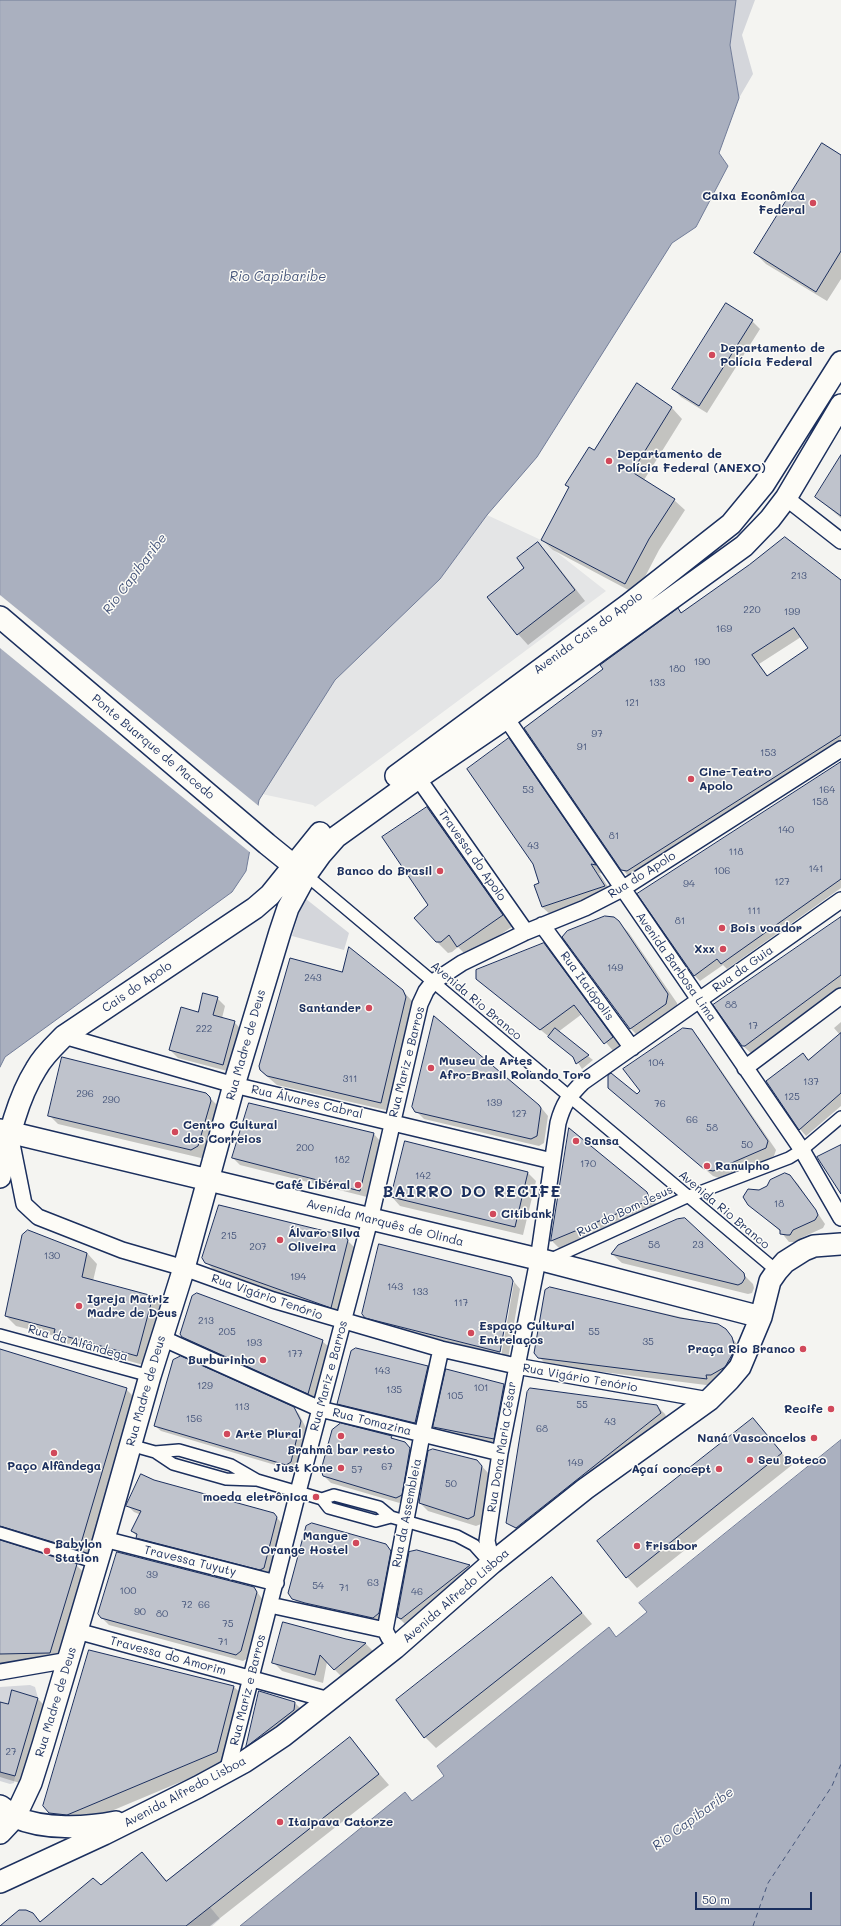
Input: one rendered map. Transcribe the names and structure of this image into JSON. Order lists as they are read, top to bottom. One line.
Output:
{"streets":{"main road":["Avenida Cais do Apolo","Ponte Buarque de Macedo","Cais do Apolo","Rua Madre de Deus","Avenida Marquês de Olinda","Avenida Alfredo Lisboa"],"street":["Travessa do Apolo","Rua do Apolo","Avenida Barbosa Lima","Rua da Guia","Rua Itaiópolis","Avenida Rio Branco","Rua Mariz e Barros","Rua Álvares Cabral","Rua do Bom Jesus","Rua Vigário Tenório","Rua da Alfândega","Rua Tomazina","Rua Dona Maria César","Rua da Assembleia","Travessa Tuyuty","Travessa do Amorim"]},"crossings":[["Avenida Cais do Apolo","Ponte Buarque de Macedo"],["Avenida Cais do Apolo","Travessa do Apolo"],["Avenida Cais do Apolo","Avenida Barbosa Lima"],["Avenida Cais do Apolo","Cais do Apolo"],["Avenida Cais do Apolo","Avenida Rio Branco"],["Avenida Cais do Apolo","Rua Madre de Deus"],["Ponte Buarque de Macedo","Cais do Apolo"],["Ponte Buarque de Macedo","Avenida Rio Branco"],["Ponte Buarque de Macedo","Rua Madre de Deus"],["Travessa do Apolo","Rua do Apolo"],["Rua do Apolo","Avenida Barbosa Lima"],["Rua do Apolo","Rua Itaiópolis"],["Rua do Apolo","Avenida Rio Branco"],["Rua do Apolo","Rua Mariz e Barros"],["Avenida Barbosa Lima","Rua da Guia"],["Avenida Barbosa Lima","Rua do Bom Jesus"],["Rua da Guia","Rua Itaiópolis"],["Rua da Guia","Avenida Rio Branco"],["Rua da Guia","Rua Dona Maria César"],["Cais do Apolo","Avenida Rio Branco"],["Cais do Apolo","Rua Madre de Deus"],["Cais do Apolo","Rua Álvares Cabral"],["Cais do Apolo","Avenida Marquês de Olinda"],["Cais do Apolo","Rua Vigário Tenório"],["Avenida Rio Branco","Rua Madre de Deus"],["Avenida Rio Branco","Rua Mariz e Barros"],["Avenida Rio Branco","Rua do Bom Jesus"],["Avenida Rio Branco","Rua Dona Maria César"],["Avenida Rio Branco","Avenida Alfredo Lisboa"],["Rua Madre de Deus","Rua Álvares Cabral"],["Rua Madre de Deus","Avenida Marquês de Olinda"],["Rua Madre de Deus","Rua Vigário Tenório"],["Rua Madre de Deus","Rua da Alfândega"],["Rua Madre de Deus","Rua Tomazina"],["Rua Madre de Deus","Travessa Tuyuty"],["Rua Madre de Deus","Travessa do Amorim"],["Rua Mariz e Barros","Rua Álvares Cabral"],["Rua Mariz e Barros","Avenida Marquês de Olinda"],["Rua Mariz e Barros","Rua Vigário Tenório"],["Rua Mariz e Barros","Rua Tomazina"],["Rua Mariz e Barros","Travessa Tuyuty"],["Rua Mariz e Barros","Avenida Alfredo Lisboa"],["Rua Mariz e Barros","Travessa do Amorim"],["Rua Álvares Cabral","Rua Dona Maria César"],["Rua do Bom Jesus","Avenida Marquês de Olinda"],["Rua do Bom Jesus","Rua Dona Maria César"],["Avenida Marquês de Olinda","Rua Vigário Tenório"],["Avenida Marquês de Olinda","Rua Dona Maria César"],["Avenida Marquês de Olinda","Avenida Alfredo Lisboa"],["Rua Vigário Tenório","Rua Dona Maria César"],["Rua Vigário Tenório","Rua da Assembleia"],["Rua Vigário Tenório","Avenida Alfredo Lisboa"],["Rua Tomazina","Rua Dona Maria César"],["Rua Tomazina","Rua da Assembleia"],["Rua Dona Maria César","Avenida Alfredo Lisboa"],["Avenida Alfredo Lisboa","Travessa do Amorim"]],"districts":["BAIRRO DO RECIFE"],"water":["Rio Capibaribe"],"places":["Caixa Econômica Federal","Departamento de Polícia Federal","Departamento de Polícia Federal (ANEXO)","Cine-Teatro Apolo","Banco do Brasil","Bois voador","Xxx","Santander","Museu de Artes Afro-Brasil Rolando Toro","Centro Cultural dos Correios","Sansa","Ranulpho","Café Libéral","Citibank","Álvaro Silva Oliveira","Igreja Matriz Madre de Deus","Espaço Cultural Entrelaços","Praça Rio Branco","Burburinho","Recife","Arte Plural","Brahmâ bar resto","Naná Vasconcelos","Paço Alfândega","Seu Boteco","Just Kone","Açaí concept","moeda eletrônica","Mangue Orange Hostel","Frisabor","Babylon Station","Itaipava Catorze"],"house_numbers":["213","220","199","169","190","180","133","121","97","91","153","53","164","158","140","81","43","118","141","106","127","94","111","81","149","243","88","17","222","104","311","137","296","125","290","139","76","127","66","58","50","200","182","170","142","18","215","58","23","207","130","194","143","133","117","213","205","55","35","193","177","143","129","101","135","105","55","113","156","43","68","149","67","57","50","39","63","54","71","100","46","72","66","90","80","75","71","27"],"scale_bar":"50 m"}
